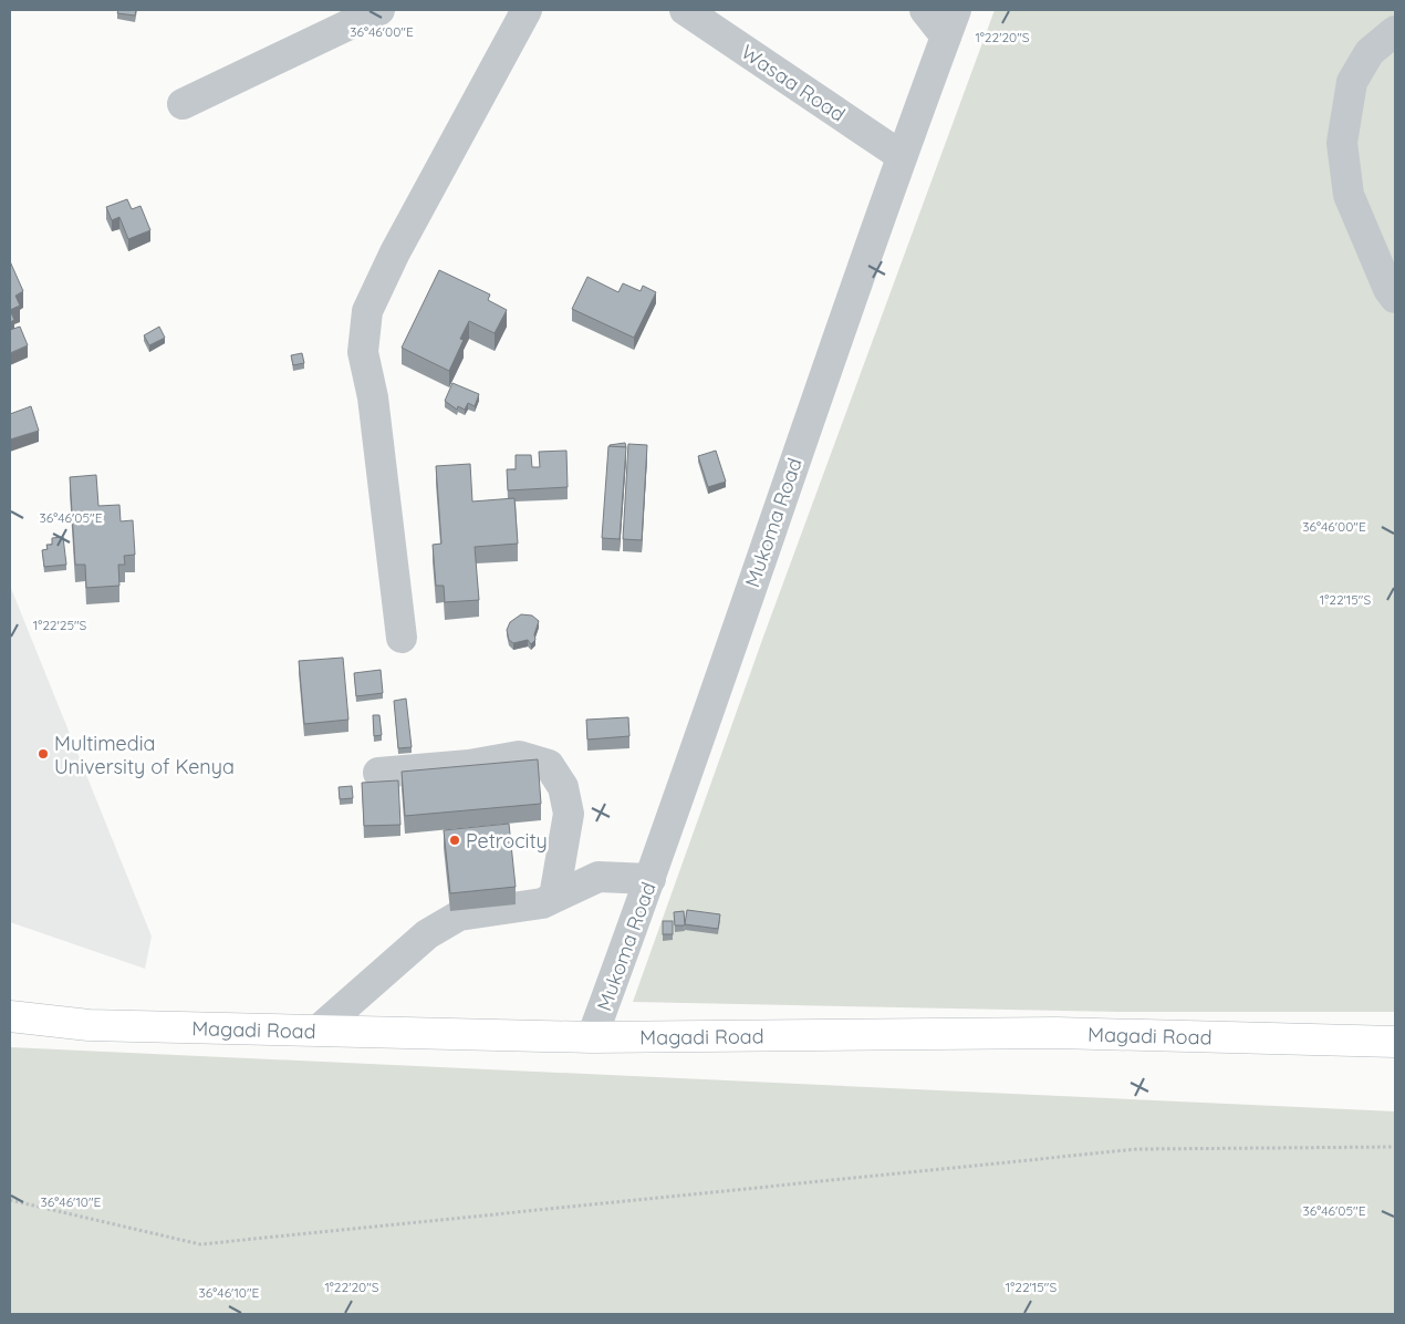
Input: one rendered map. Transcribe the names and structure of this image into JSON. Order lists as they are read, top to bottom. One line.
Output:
{"streets":{"highway":["Magadi Road"],"street":["Wasaa Road","Mukoma Road"]},"crossings":[["Wasaa Road","Mukoma Road"],["Mukoma Road","Magadi Road"]],"places":["Multimedia University of Kenya","Petrocity"],"coordinates":["36°46'00\"E","1°22'20\"S","36°46'05\"E","1°22'15\"S","1°22'25\"S","36°46'10\"E"]}
